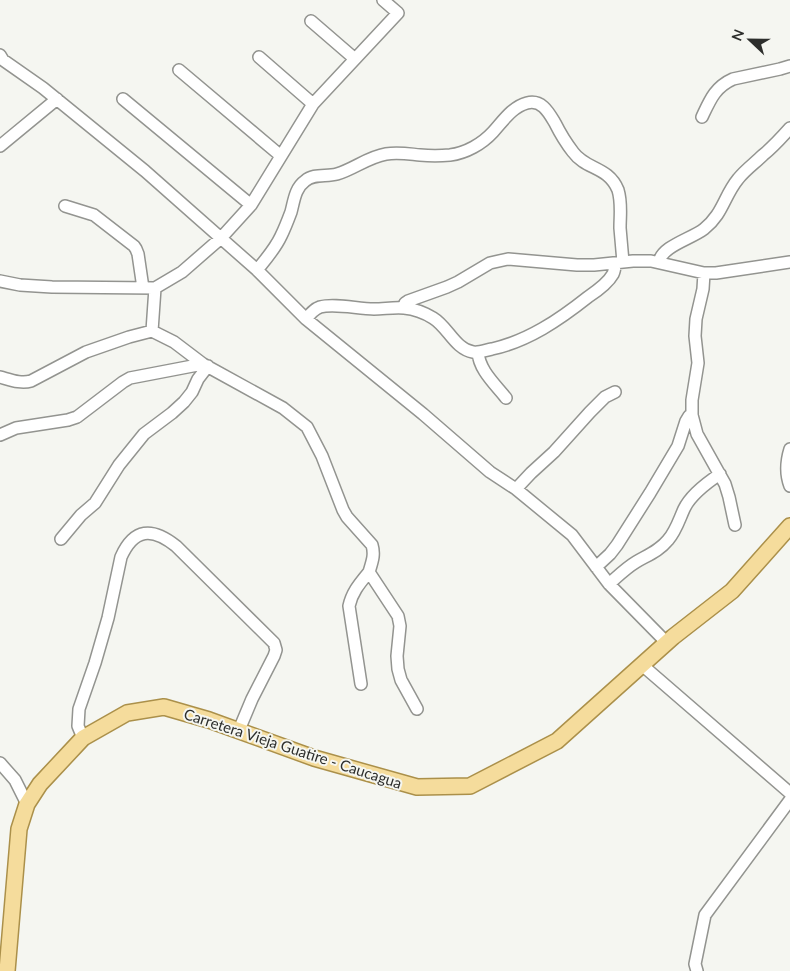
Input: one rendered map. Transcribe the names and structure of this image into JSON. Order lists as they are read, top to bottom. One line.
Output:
{"streets":{"main road":["Carretera Vieja Guatire - Caucagua"]},"north":"left"}
